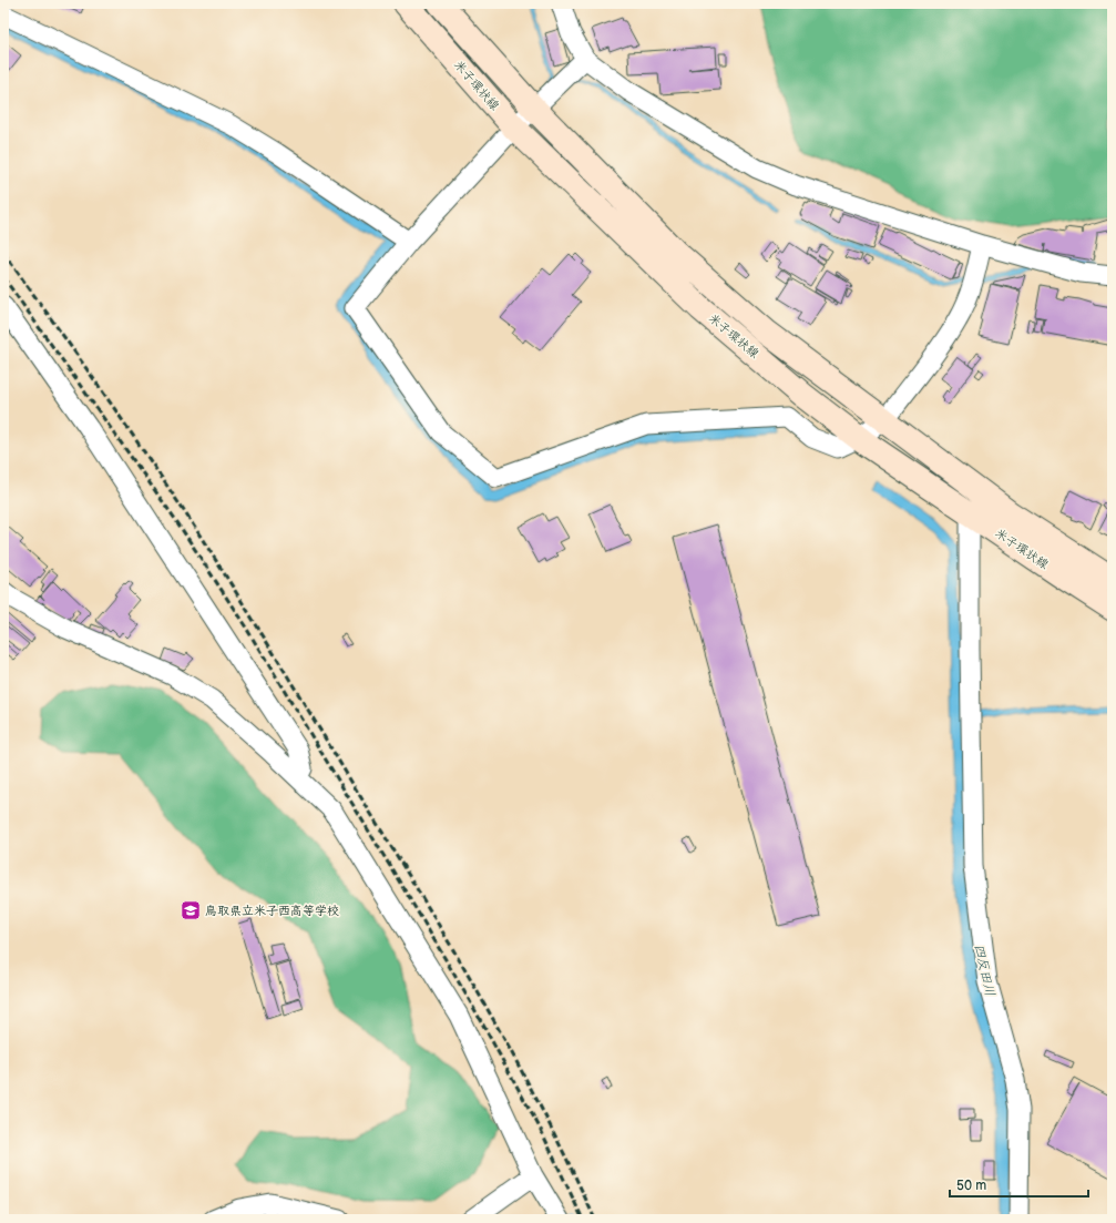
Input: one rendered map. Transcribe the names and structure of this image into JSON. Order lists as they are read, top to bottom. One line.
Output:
{"streets":{"main road":["米子環状線"]},"water":["四反田川"],"places":{"school or university":["鳥取県立米子西高等学校"]},"scale_bar":"50 m"}
